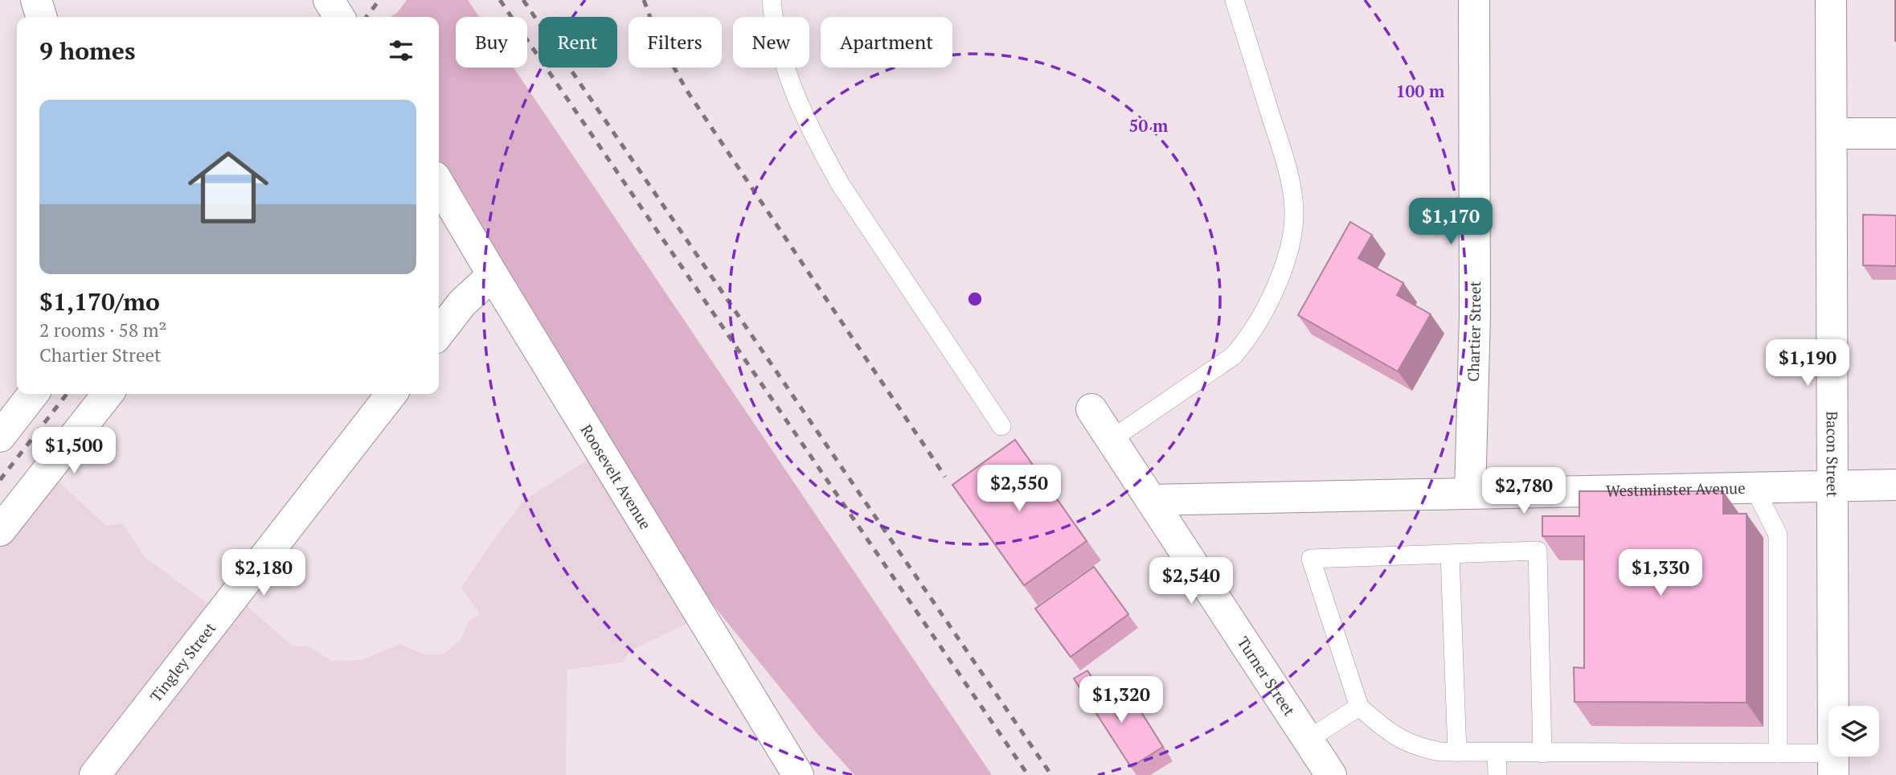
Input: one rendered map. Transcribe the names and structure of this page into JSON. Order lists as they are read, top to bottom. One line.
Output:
{"streets":{"street":["Chartier Street","Bacon Street","Roosevelt Avenue","Westminster Avenue","Tingley Street","Turner Street"]},"crossings":[["Chartier Street","Westminster Avenue"],["Bacon Street","Westminster Avenue"],["Westminster Avenue","Turner Street"]],"page":{"chip":["Buy","Rent","Filters","New","Apartment"],"heading":"9 homes","list":[{"name":"$1,170/mo","note":"2 rooms · 58 m² · Chartier Street"}],"price":["$1,170","$1,190","$1,500","$2,550","$2,780","$2,180","$1,330","$2,540","$1,320"]},"rings":["100 m","50 m"]}
